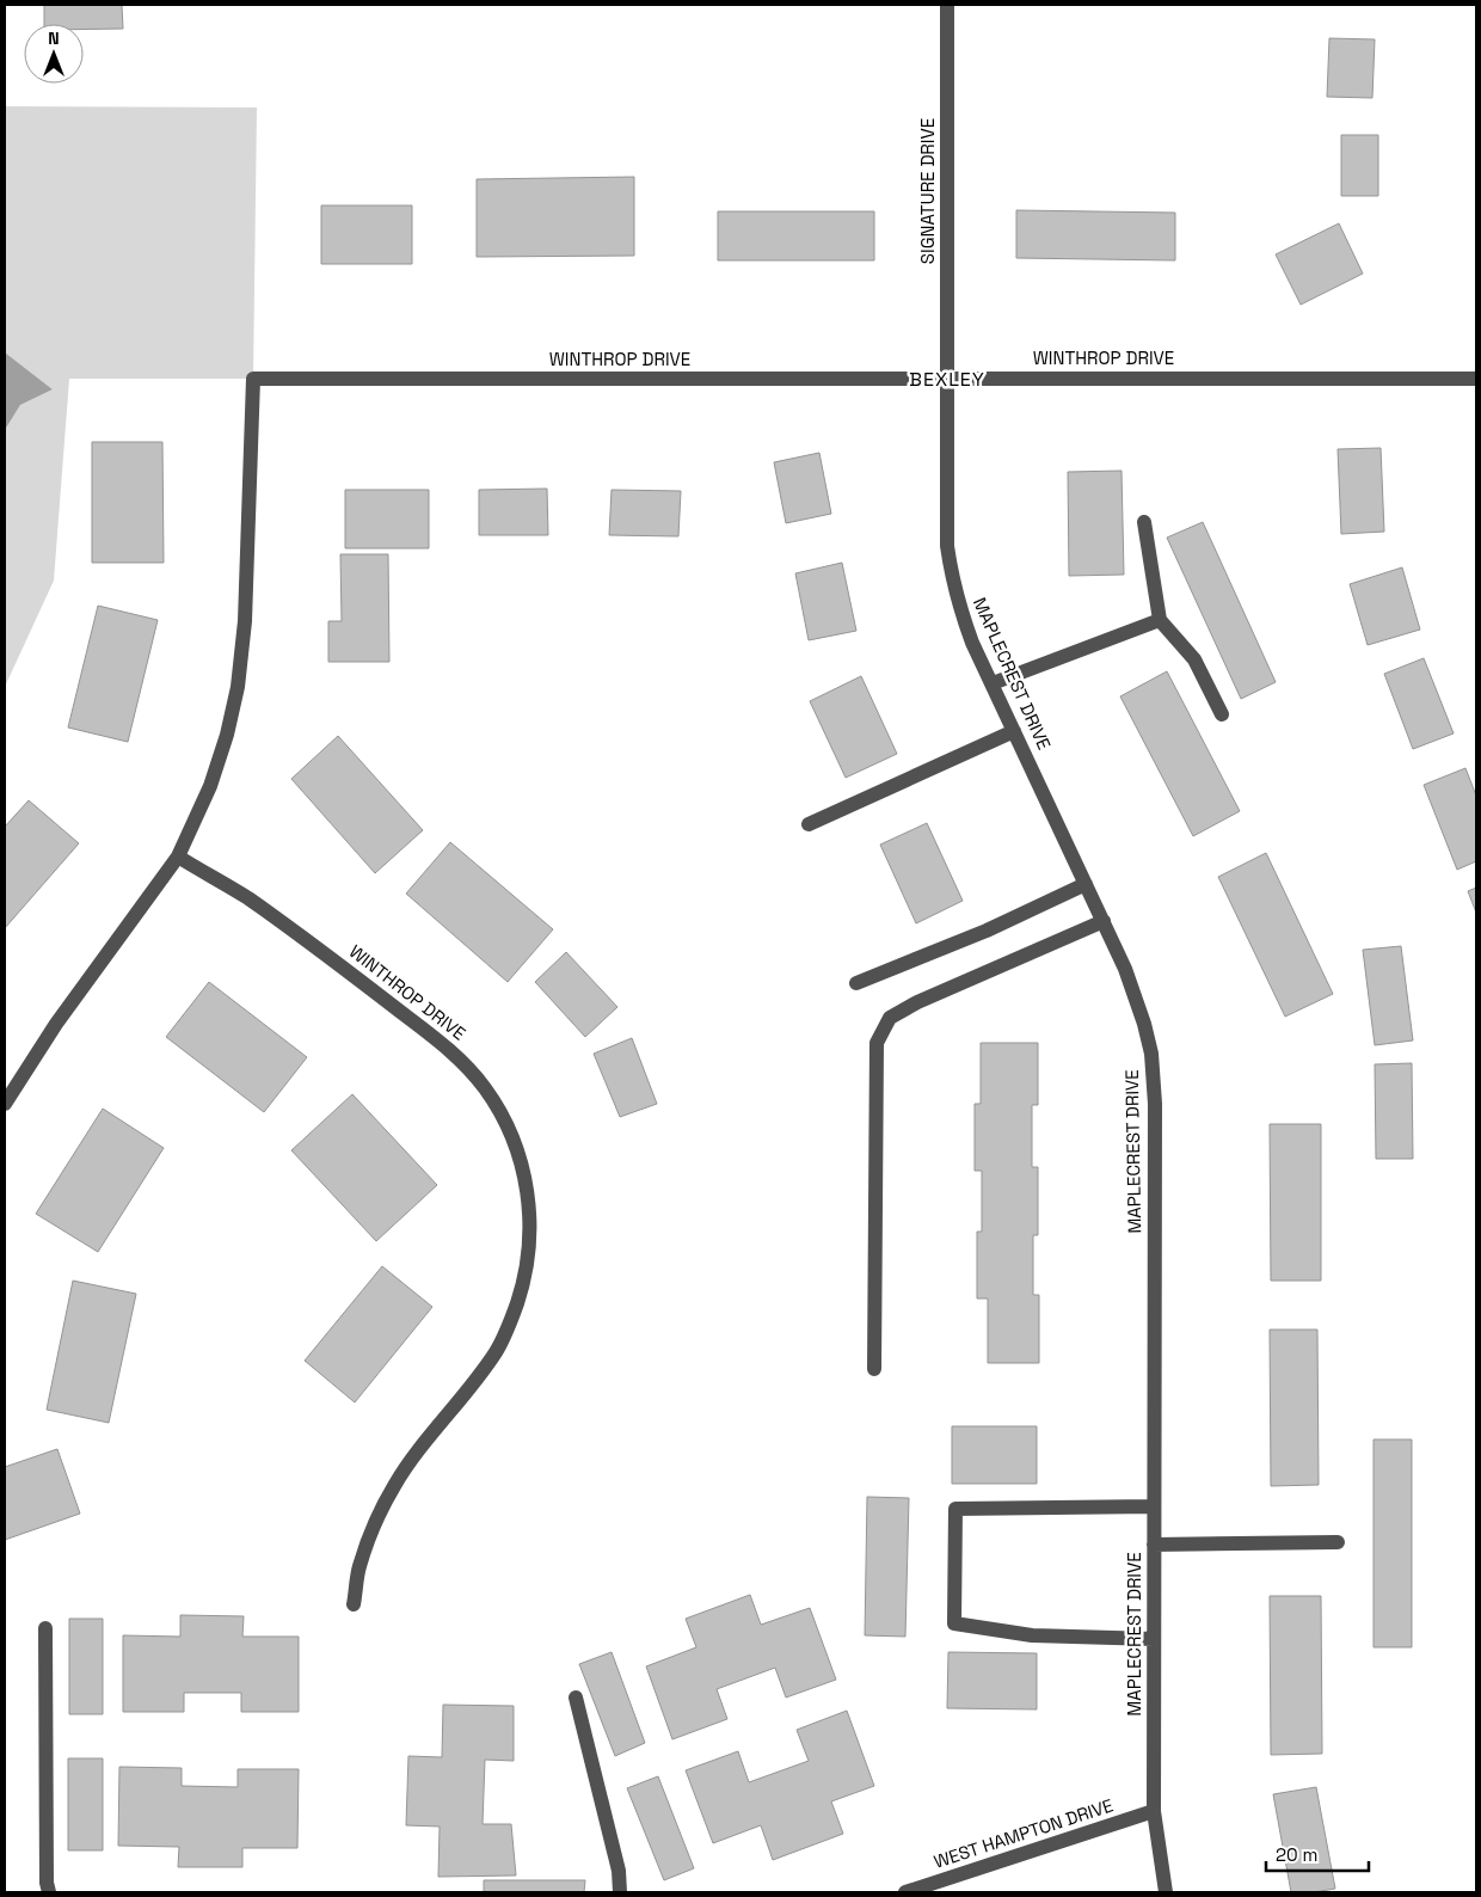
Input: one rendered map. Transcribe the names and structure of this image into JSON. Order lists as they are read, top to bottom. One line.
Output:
{"streets":{"street":["SIGNATURE DRIVE","WINTHROP DRIVE","MAPLECREST DRIVE","WEST HAMPTON DRIVE"]},"crossings":[["SIGNATURE DRIVE","WINTHROP DRIVE"],["SIGNATURE DRIVE","MAPLECREST DRIVE"],["WINTHROP DRIVE","MAPLECREST DRIVE"],["MAPLECREST DRIVE","WEST HAMPTON DRIVE"]],"districts":["BEXLEY"],"scale_bar":"20 m","north":"top"}
